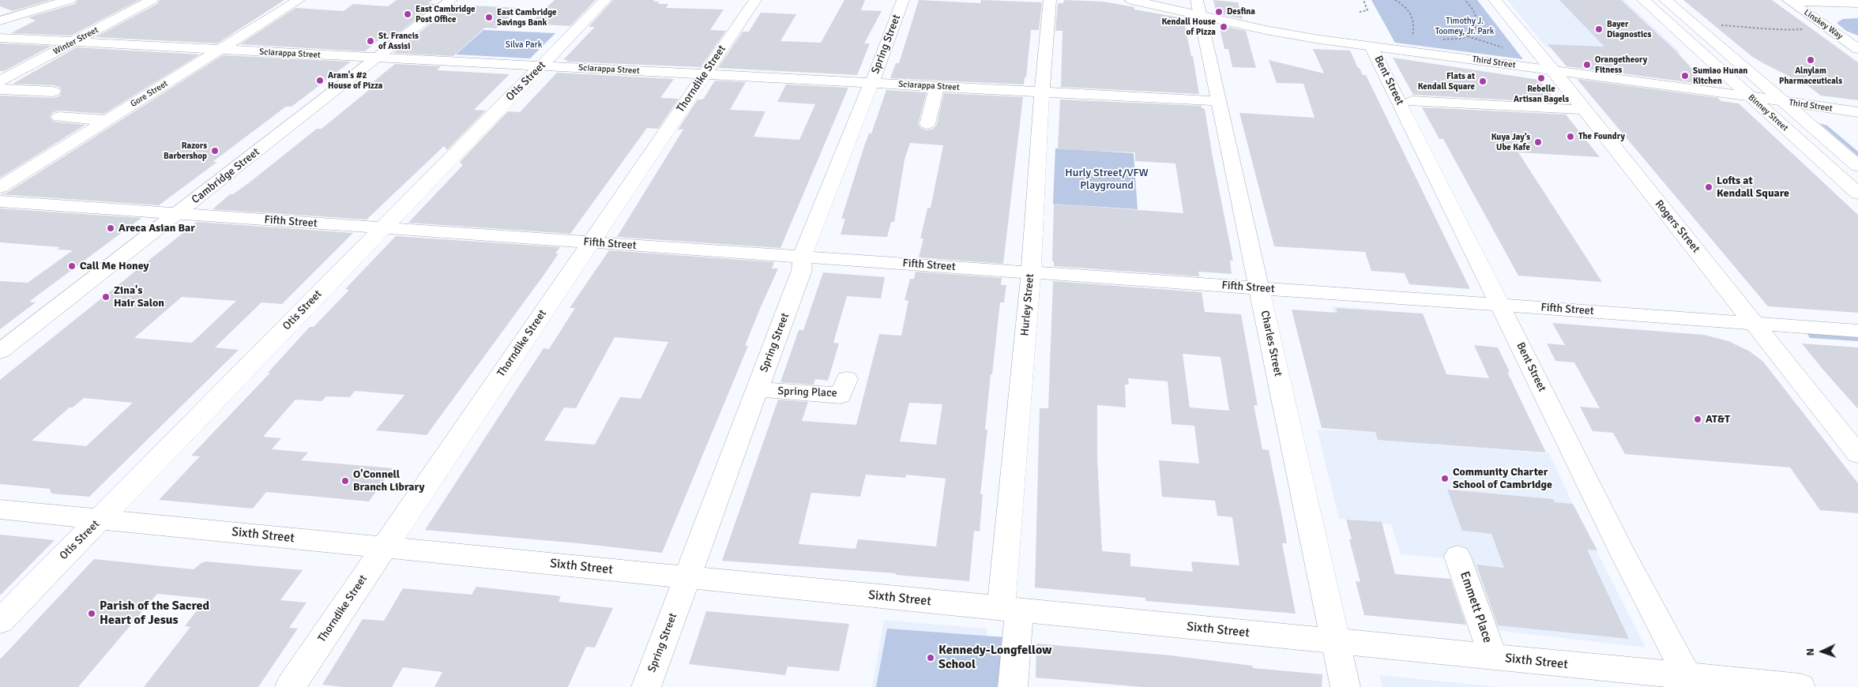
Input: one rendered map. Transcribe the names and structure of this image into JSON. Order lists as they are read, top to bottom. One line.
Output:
{"streets":{"main road":["Linskey Way","Winter Street","Spring Street","Sciarappa Street","Third Street","Thorndike Street","Bent Street","Otis Street","Gore Street","Binney Street","Cambridge Street","Fifth Street","Rogers Street","Hurley Street","Charles Street","Spring Place","Sixth Street","Emmett Place"]},"crossings":[["Winter Street","Sciarappa Street"],["Spring Street","Sciarappa Street"],["Spring Street","Fifth Street"],["Spring Street","Spring Place"],["Spring Street","Sixth Street"],["Sciarappa Street","Thorndike Street"],["Sciarappa Street","Otis Street"],["Sciarappa Street","Gore Street"],["Sciarappa Street","Cambridge Street"],["Sciarappa Street","Hurley Street"],["Sciarappa Street","Charles Street"],["Third Street","Bent Street"],["Third Street","Binney Street"],["Third Street","Rogers Street"],["Third Street","Charles Street"],["Thorndike Street","Fifth Street"],["Thorndike Street","Sixth Street"],["Bent Street","Fifth Street"],["Bent Street","Sixth Street"],["Otis Street","Fifth Street"],["Otis Street","Sixth Street"],["Cambridge Street","Fifth Street"],["Fifth Street","Rogers Street"],["Fifth Street","Hurley Street"],["Fifth Street","Charles Street"],["Hurley Street","Sixth Street"],["Charles Street","Sixth Street"],["Sixth Street","Emmett Place"]],"parks":["Timothy J. Toomey, Jr. Park","Silva Park","Hurly Street/VFW Playground"],"places":["Desfina","East Cambridge Post Office","East Cambridge Savings Bank","Kendall House of Pizza","Bayer Diagnostics","St. Francis of Assisi","Alnylam Pharmaceuticals","Orangetheory Fitness","Sumiao Hunan Kitchen","Rebelle Artisan Bagels","Aram's #2 House of Pizza","Flats at Kendall Square","The Foundry","Kuya Jay’s Ube Kafe","Razors Barbershop","Lofts at Kendall Square","Areca Asian Bar","Call Me Honey","Zina's Hair Salon","AT&T","Community Charter School of Cambridge","O'Connell Branch Library","Parish of the Sacred Heart of Jesus","Kennedy-Longfellow School"],"north":"left"}
